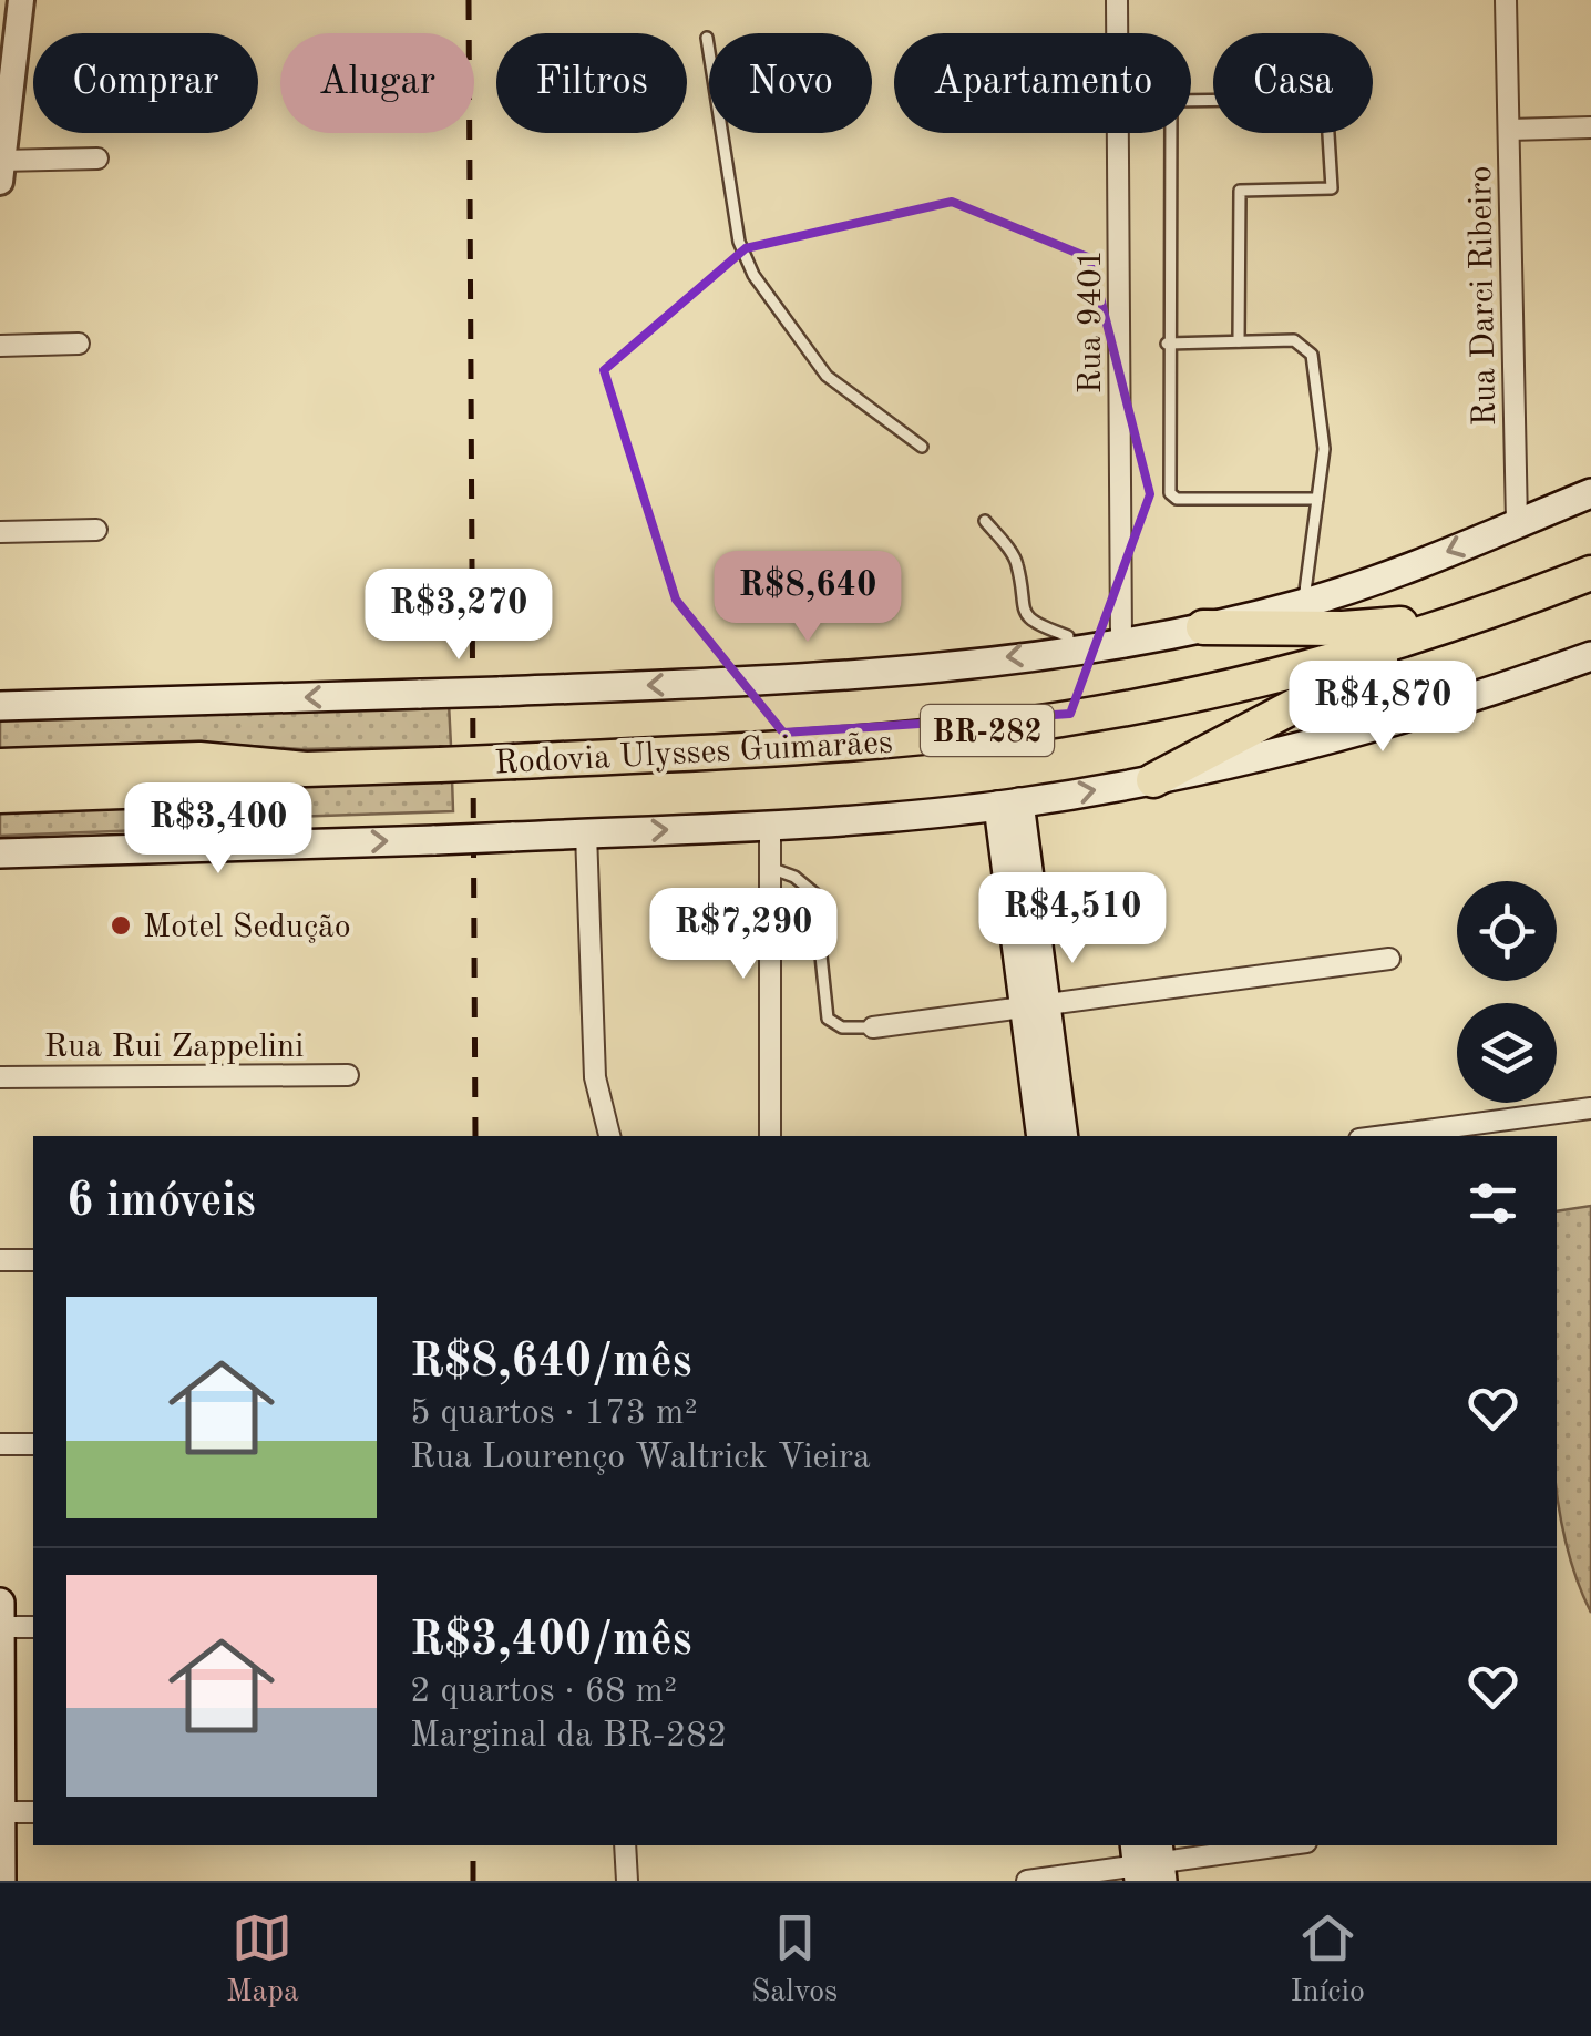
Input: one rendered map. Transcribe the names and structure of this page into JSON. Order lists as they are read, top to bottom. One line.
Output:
{"streets":{"highway":["BR-282","Rodovia Ulysses Guimarães"],"street":["Rua Darci Ribeiro","Rua 9401","Rua Rui Zappelini"]},"places":["Motel Sedução"],"page":{"chip":["Comprar","Alugar","Filtros","Novo","Apartamento","Casa"],"price":["R$8,640","R$3,270","R$4,870","R$3,400","R$4,510","R$7,290"],"heading":"6 imóveis","list":[{"name":"R$8,640/mês","note":"5 quartos · 173 m² · Rua Lourenço Waltrick Vieira"},{"name":"R$3,400/mês","note":"2 quartos · 68 m² · Marginal da BR-282"}],"tabs":["Mapa","Salvos","Início"]}}
